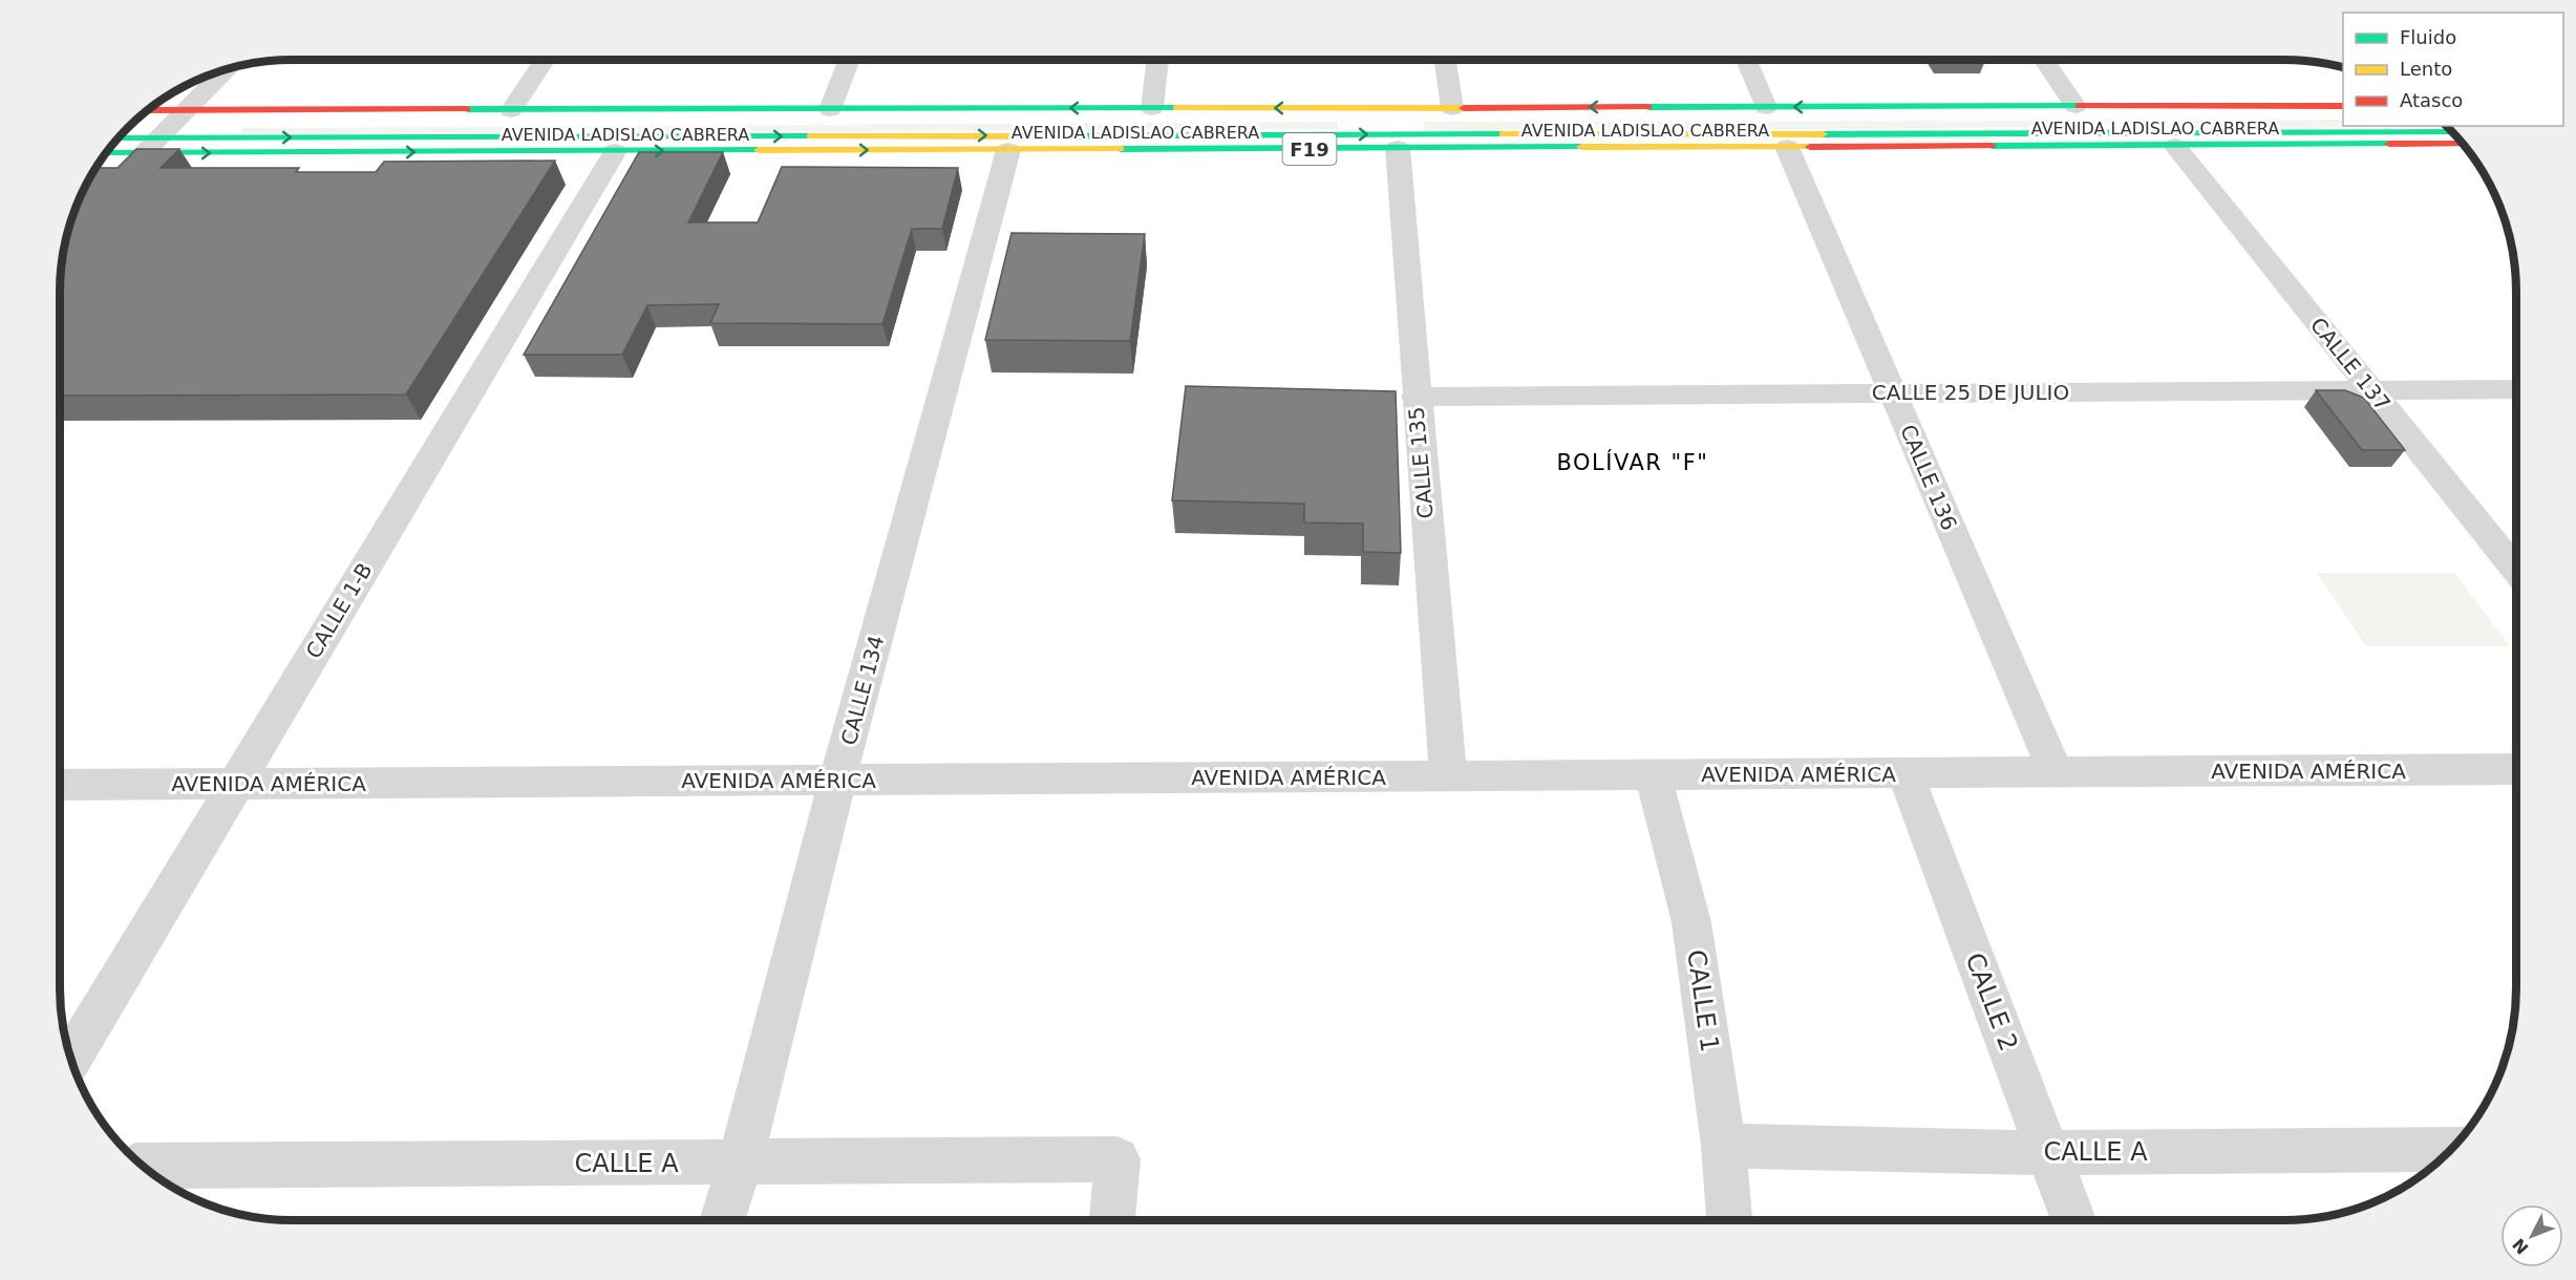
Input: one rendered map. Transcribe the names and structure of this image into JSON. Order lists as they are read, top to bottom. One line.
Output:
{"streets":{"main road":["AVENIDA LADISLAO CABRERA","F19"],"street":["CALLE 137","CALLE 25 DE JULIO","CALLE 135","CALLE 136","CALLE 1-B","CALLE 134","AVENIDA AMÉRICA","CALLE 1","CALLE 2","CALLE A"]},"crossings":[["AVENIDA LADISLAO CABRERA","F19"],["AVENIDA LADISLAO CABRERA","CALLE 137"],["AVENIDA LADISLAO CABRERA","CALLE 135"],["AVENIDA LADISLAO CABRERA","CALLE 136"],["AVENIDA LADISLAO CABRERA","CALLE 1-B"],["AVENIDA LADISLAO CABRERA","CALLE 134"],["CALLE 137","CALLE 25 DE JULIO"],["CALLE 25 DE JULIO","CALLE 135"],["CALLE 25 DE JULIO","CALLE 136"],["CALLE 135","AVENIDA AMÉRICA"],["CALLE 136","AVENIDA AMÉRICA"],["CALLE 1-B","AVENIDA AMÉRICA"],["CALLE 134","AVENIDA AMÉRICA"],["CALLE 134","CALLE A"],["AVENIDA AMÉRICA","CALLE 1"],["AVENIDA AMÉRICA","CALLE 2"],["CALLE 1","CALLE A"],["CALLE 2","CALLE A"]],"districts":["BOLÍVAR \"F\""],"legend":["Fluido","Lento","Atasco"],"north":"bottom left"}
